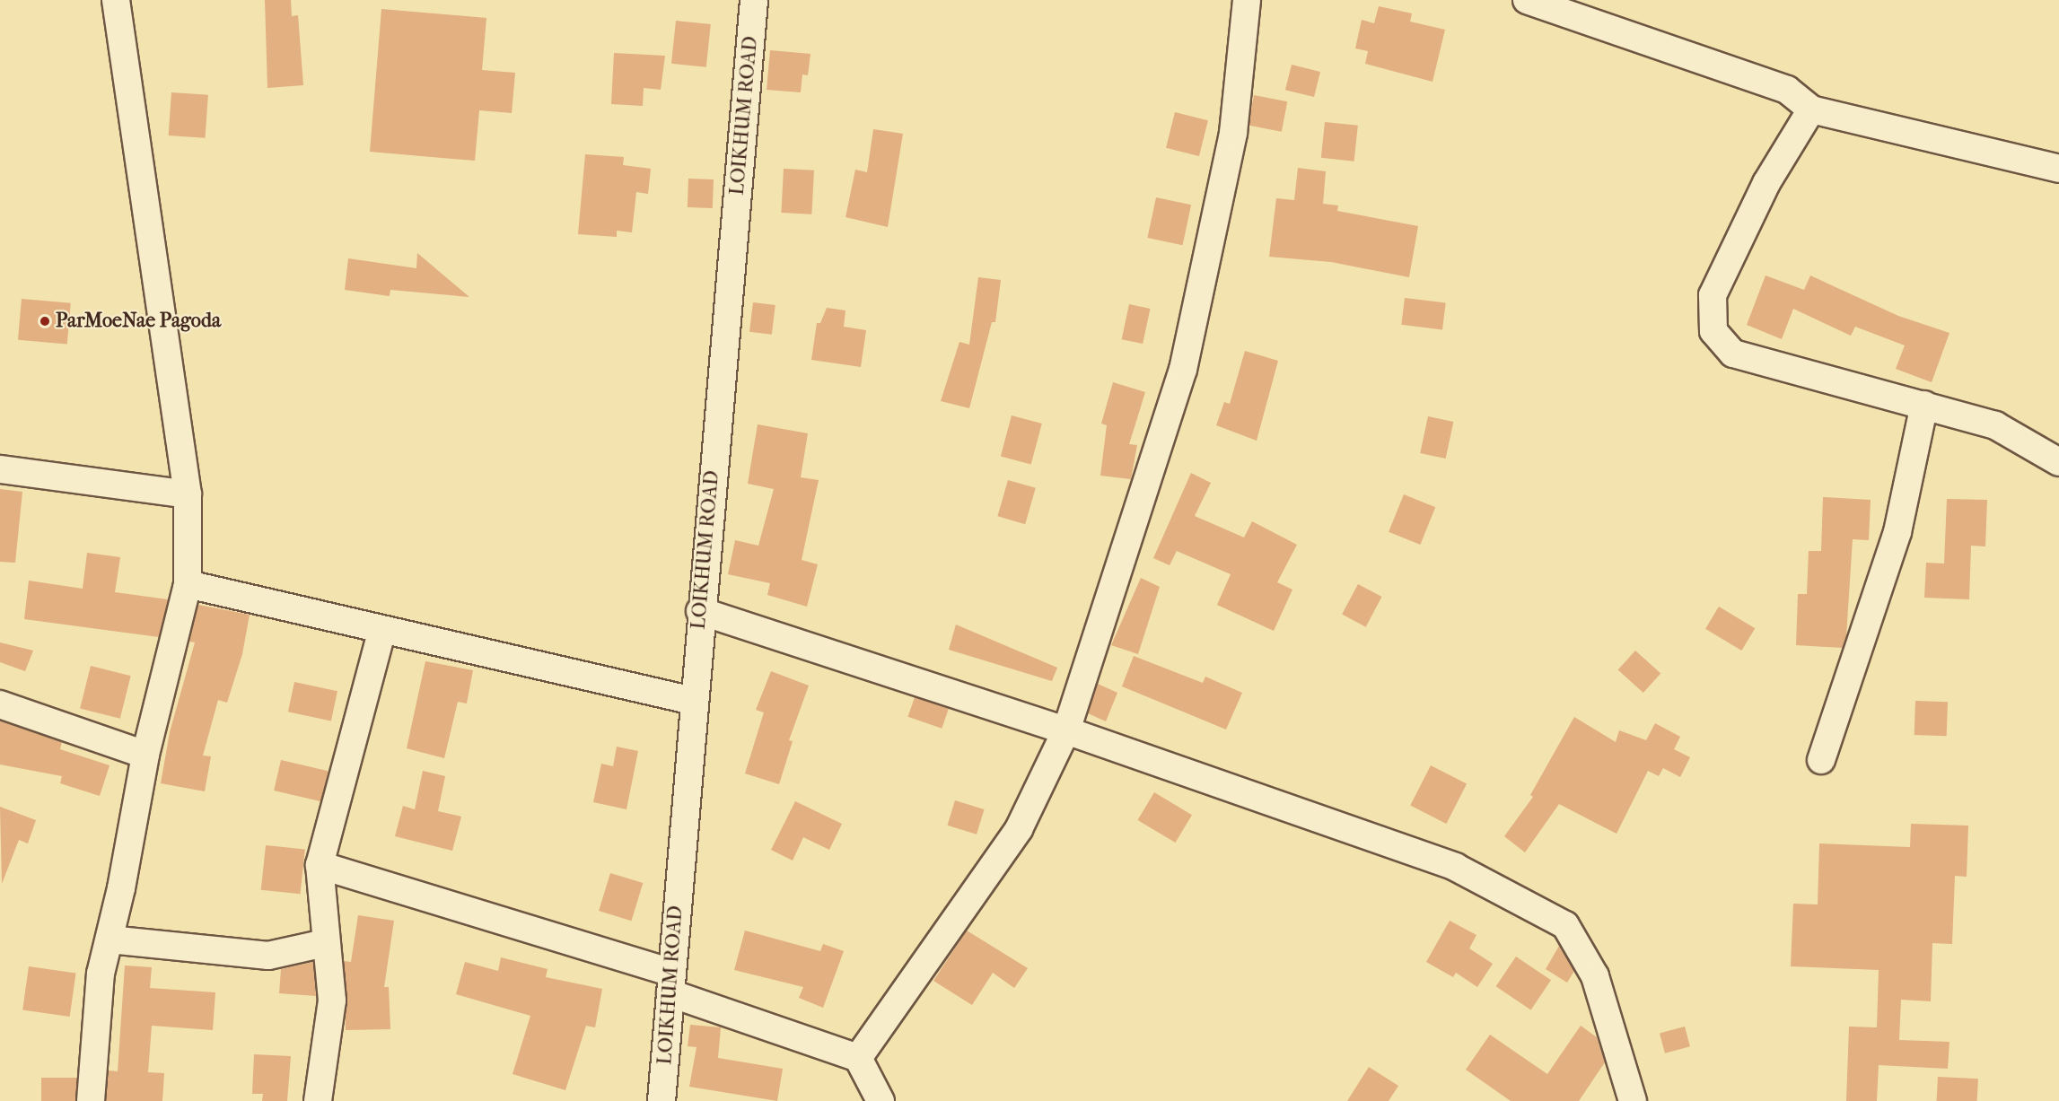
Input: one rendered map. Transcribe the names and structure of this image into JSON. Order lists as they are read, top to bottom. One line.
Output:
{"streets":{"street":["LOIKHUM ROAD"]},"places":["ParMoeNae Pagoda"]}
